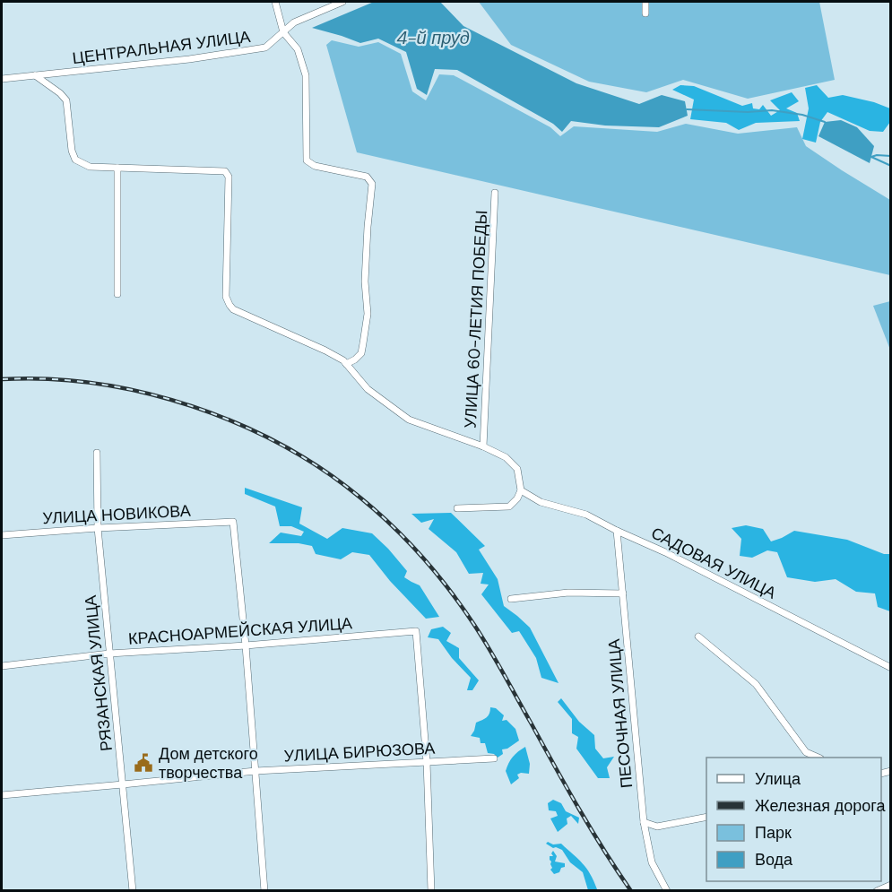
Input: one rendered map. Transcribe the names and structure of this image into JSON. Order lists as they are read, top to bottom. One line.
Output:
{"streets":{"street":["ЦЕНТРАЛЬНАЯ УЛИЦА","УЛИЦА 60-ЛЕТИЯ ПОБЕДЫ","УЛИЦА НОВИКОВА","САДОВАЯ УЛИЦА","КРАСНОАРМЕЙСКАЯ УЛИЦА","РЯЗАНСКАЯ УЛИЦА","ПЕСОЧНАЯ УЛИЦА","УЛИЦА БИРЮЗОВА"]},"crossings":[["УЛИЦА НОВИКОВА","КРАСНОАРМЕЙСКАЯ УЛИЦА"],["УЛИЦА НОВИКОВА","РЯЗАНСКАЯ УЛИЦА"],["САДОВАЯ УЛИЦА","ПЕСОЧНАЯ УЛИЦА"],["КРАСНОАРМЕЙСКАЯ УЛИЦА","РЯЗАНСКАЯ УЛИЦА"],["КРАСНОАРМЕЙСКАЯ УЛИЦА","УЛИЦА БИРЮЗОВА"],["РЯЗАНСКАЯ УЛИЦА","УЛИЦА БИРЮЗОВА"]],"water":["4-й пруд"],"places":{"public building":["Дом детского творчества"]},"legend":["Улица","Железная дорога","Парк","Вода"]}
